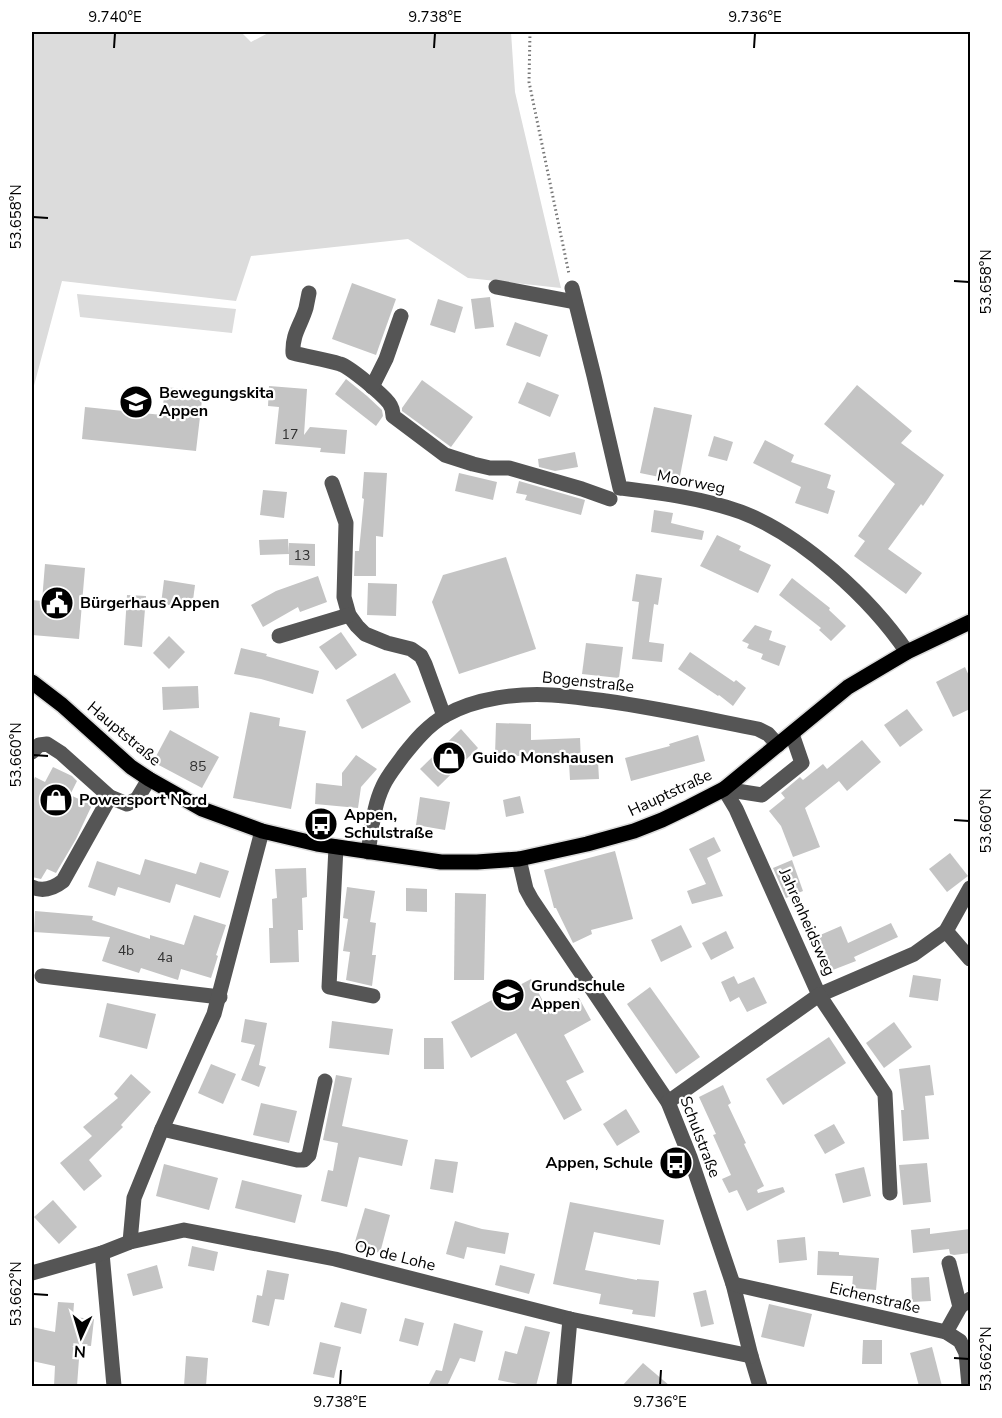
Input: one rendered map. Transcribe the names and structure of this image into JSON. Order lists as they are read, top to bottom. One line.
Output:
{"streets":{"main road":["Hauptstraße"],"street":["Moorweg","Bogenstraße","Jahrenheidsweg","Schulstraße","Op de Lohe","Eichenstraße"]},"crossings":[["Moorweg","Hauptstraße"],["Bogenstraße","Hauptstraße"],["Hauptstraße","Jahrenheidsweg"],["Hauptstraße","Schulstraße"],["Schulstraße","Op de Lohe"],["Schulstraße","Eichenstraße"]],"places":{"school or university":["Bewegungskita Appen","Grundschule Appen"],"public building":["Bürgerhaus Appen"],"shop":["Guido Monshausen","Powersport Nord"],"bus stop":["Appen, Schulstraße","Appen, Schule"]},"house_numbers":["17","13","85","4b","4a"],"north":"bottom","coordinates":["9.740°E","9.738°E","9.736°E","53.658°N","53.660°N","53.662°N"]}
